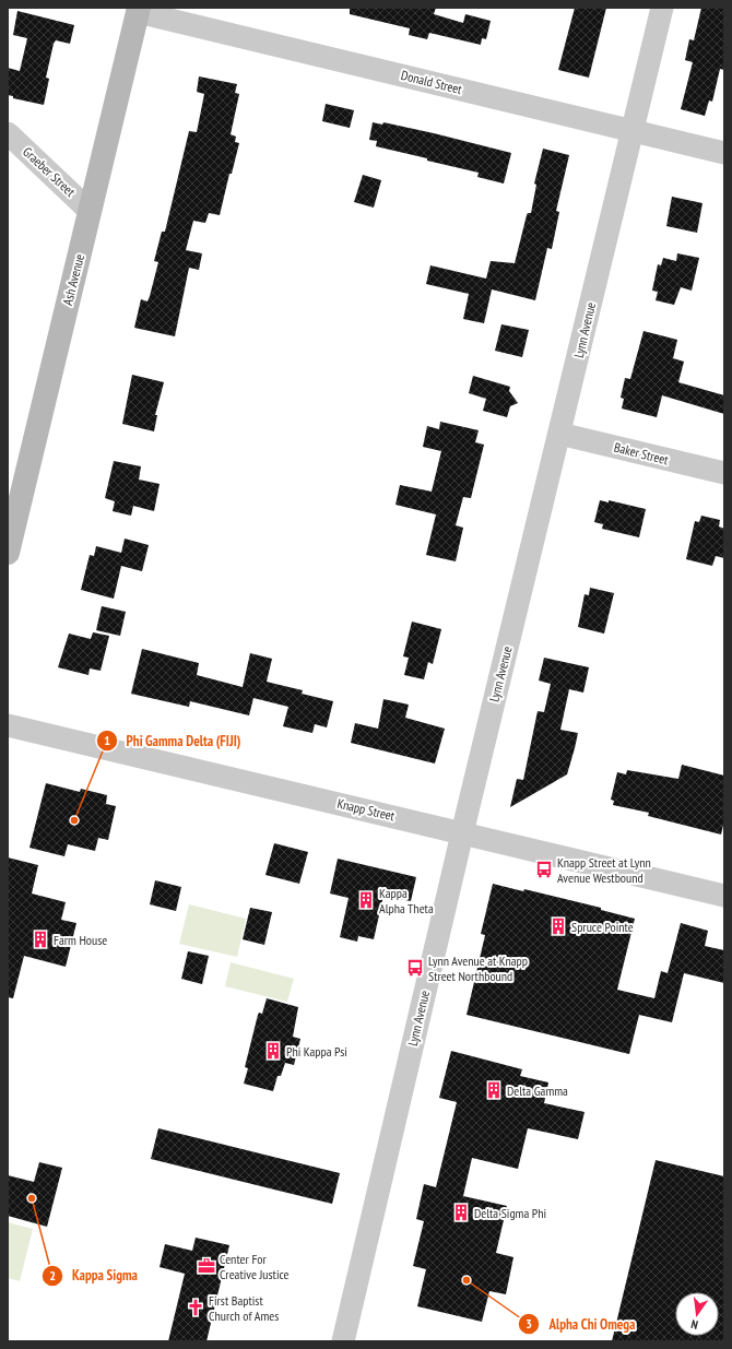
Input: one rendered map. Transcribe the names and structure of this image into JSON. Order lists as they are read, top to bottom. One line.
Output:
{"streets":{"street":["Donald Street","Graeber Street","Ash Avenue","Lynn Avenue","Baker Street","Knapp Street"]},"crossings":[["Donald Street","Ash Avenue"],["Donald Street","Lynn Avenue"],["Graeber Street","Ash Avenue"],["Lynn Avenue","Baker Street"],["Lynn Avenue","Knapp Street"]],"places":{"other":["Phi Gamma Delta (FIJI)","Kappa Sigma","Alpha Chi Omega"],"bus stop":["Knapp Street at Lynn Avenue Westbound","Lynn Avenue at Knapp Street Northbound"],"building":["Kappa Alpha Theta","Spruce Pointe","Farm House","Phi Kappa Psi","Delta Gamma","Delta Sigma Phi"],"office":["Center For Creative Justice"],"church":["First Baptist Church of Ames"]},"north":"bottom"}
